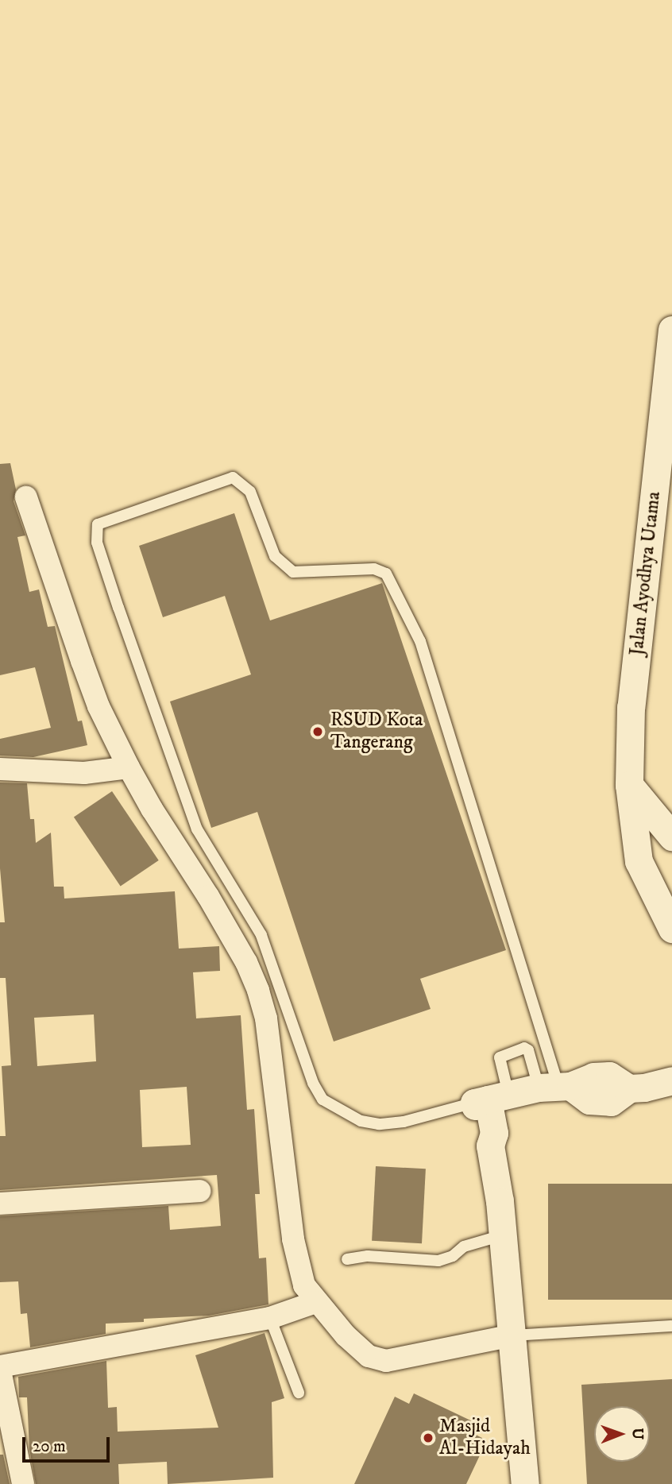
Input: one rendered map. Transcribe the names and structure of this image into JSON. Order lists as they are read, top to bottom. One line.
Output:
{"streets":{"street":["Jalan Ayodhya Utama"]},"places":["RSUD Kota Tangerang","Masjid Al-Hidayah"],"scale_bar":"20 m","north":"right"}
